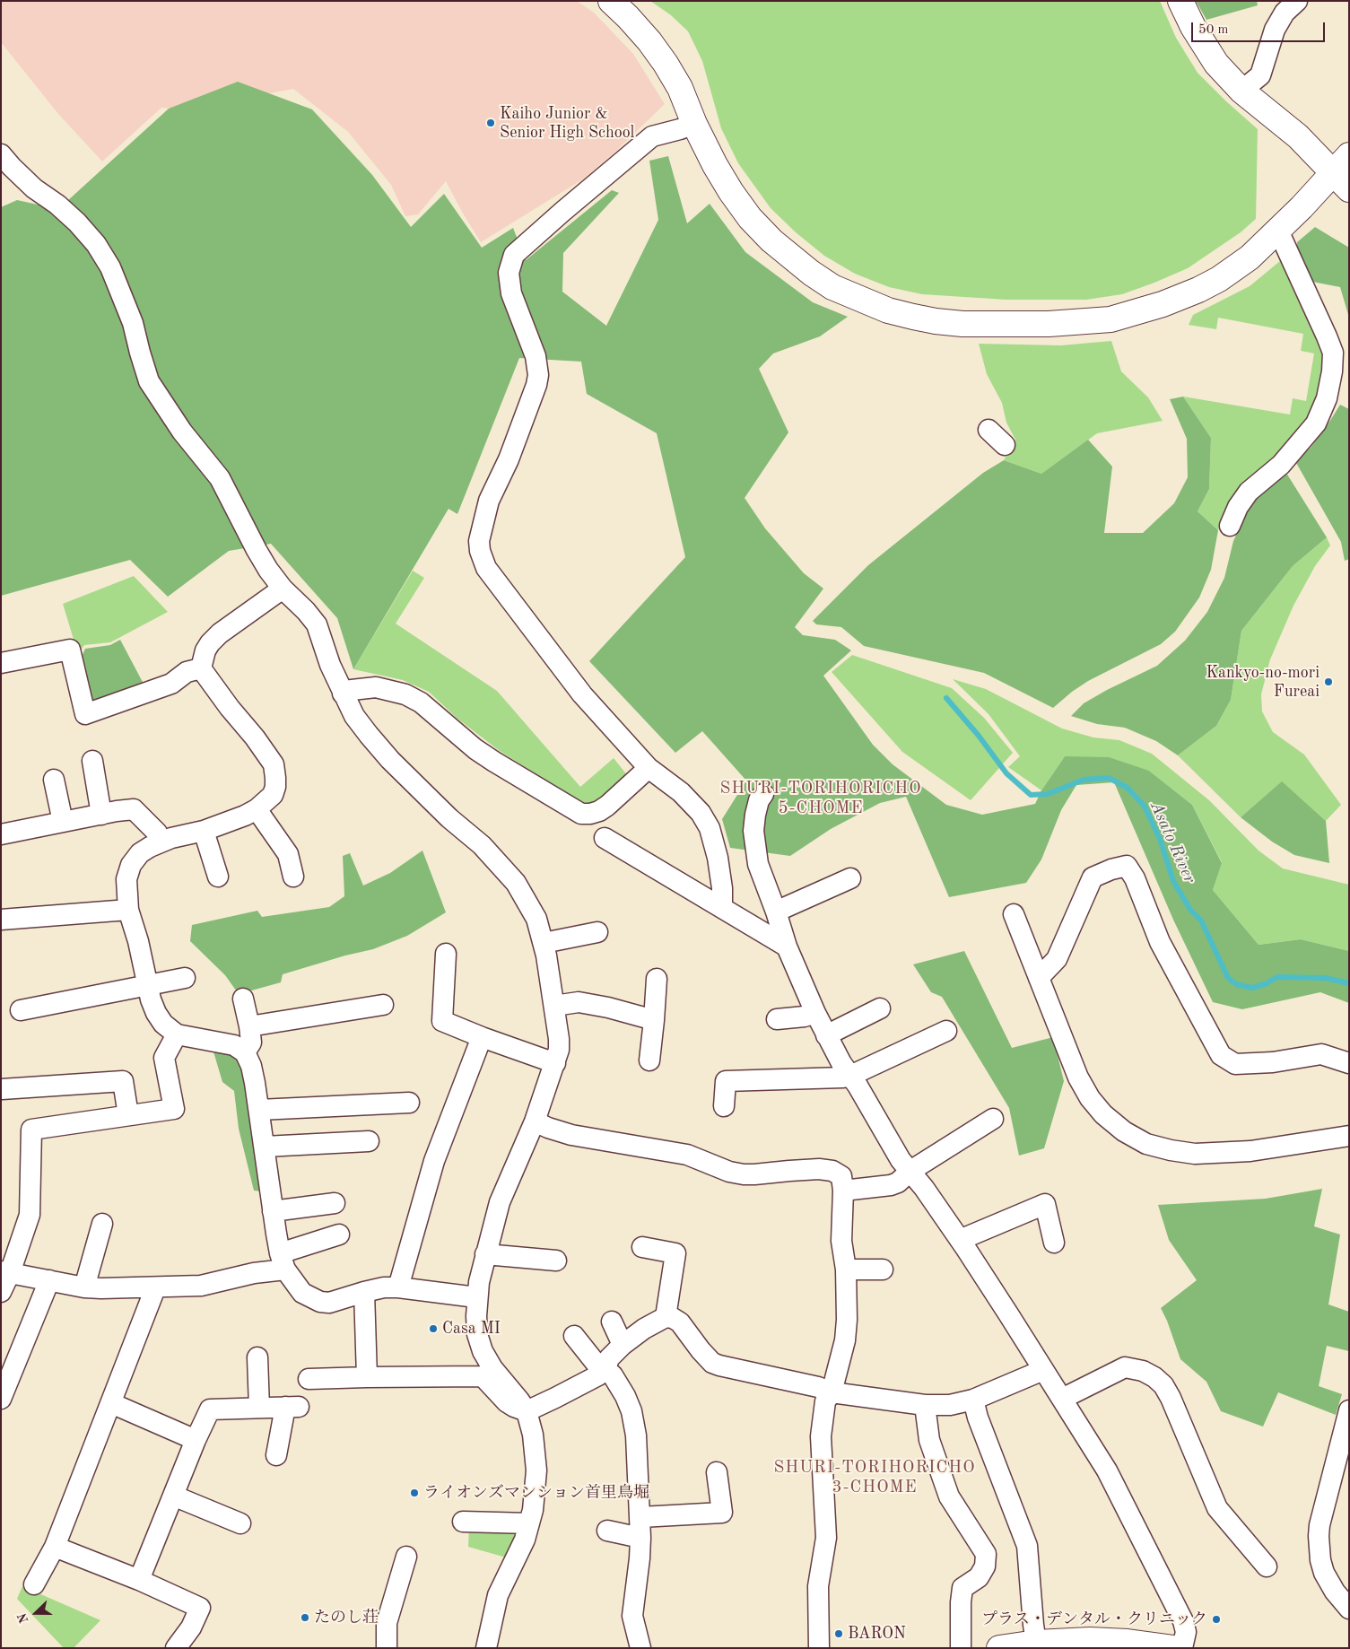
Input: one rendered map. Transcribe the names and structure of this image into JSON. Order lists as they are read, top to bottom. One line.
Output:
{"districts":["SHURI-TORIHORICHO 5-CHOME","SHURI-TORIHORICHO 3-CHOME"],"water":["Asato River"],"places":["Kaiho Junior & Senior High School","Kankyo-no-mori Fureai","Casa MI","ライオンズマンション首里鳥堀","たのし荘","プラス・デンタル・クリニック","BARON"],"scale_bar":"50 m","north":"left"}
